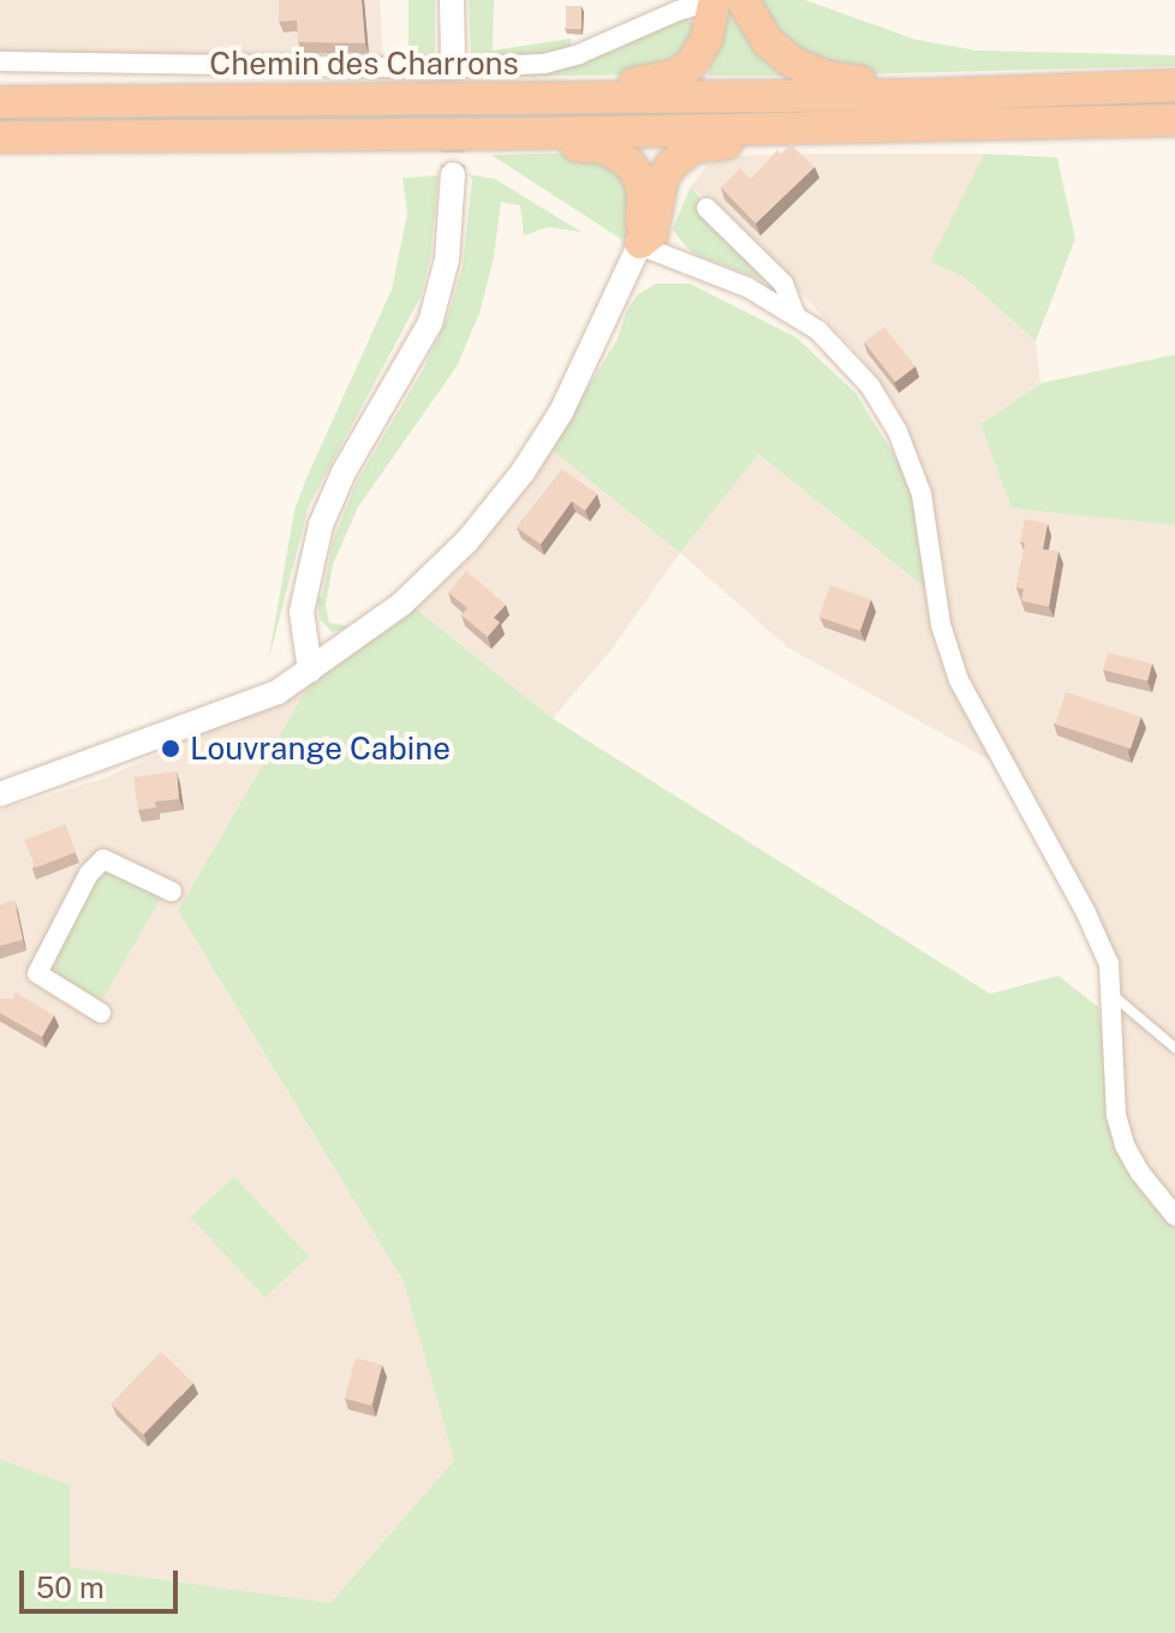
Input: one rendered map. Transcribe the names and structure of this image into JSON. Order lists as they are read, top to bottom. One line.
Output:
{"streets":{"street":["Chemin des Charrons"]},"places":["Louvrange Cabine"],"scale_bar":"50 m"}
